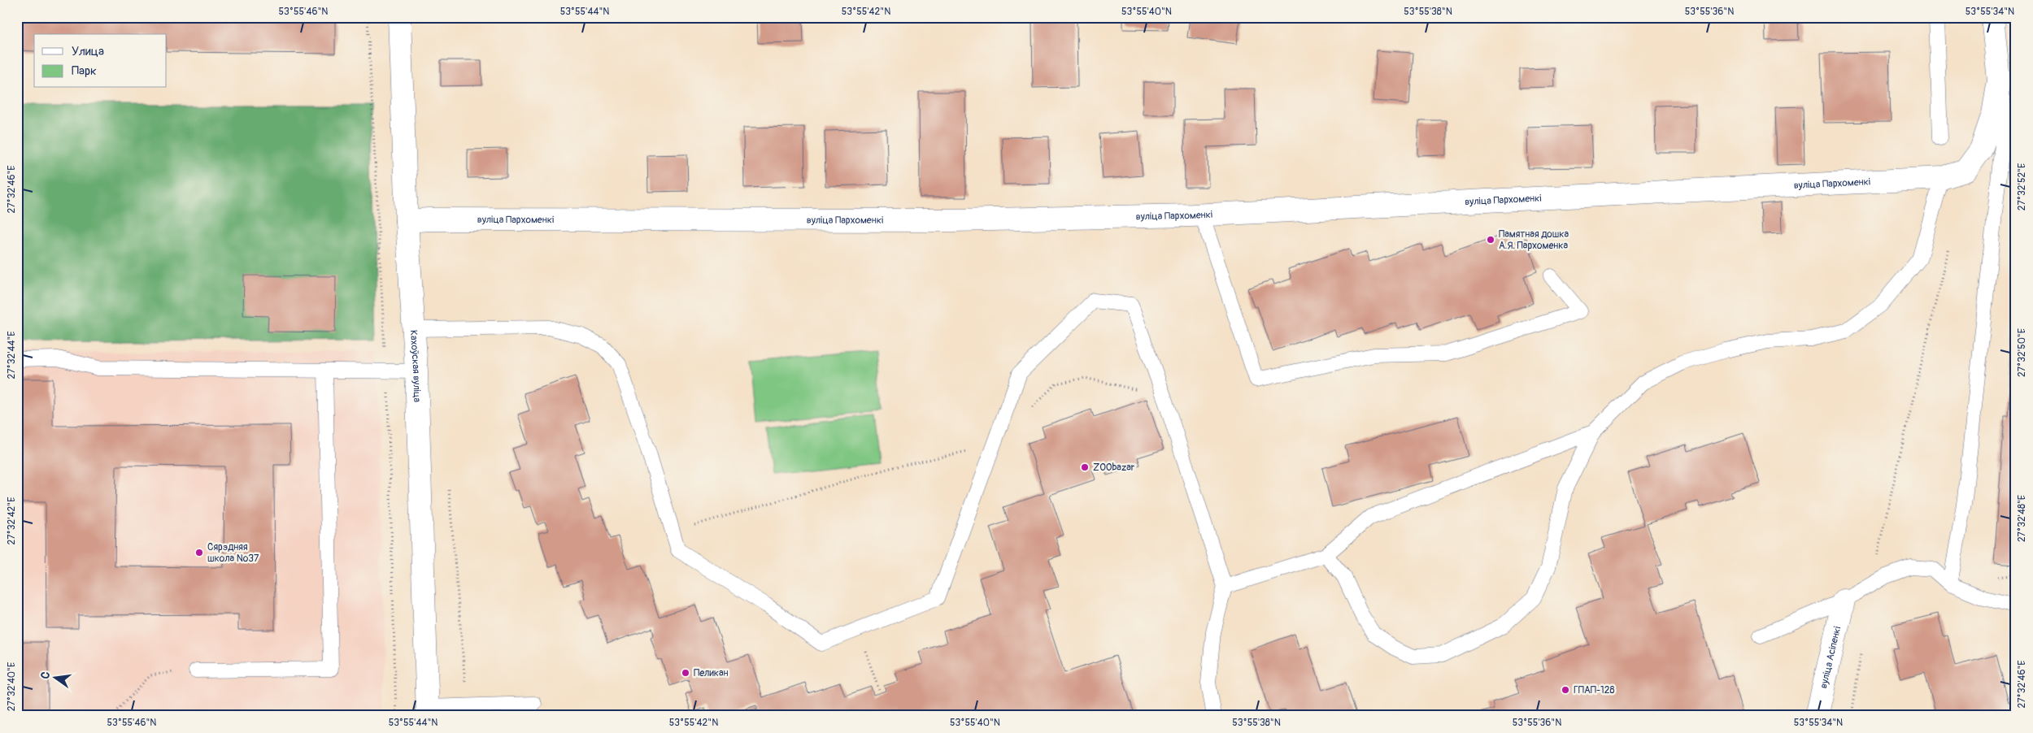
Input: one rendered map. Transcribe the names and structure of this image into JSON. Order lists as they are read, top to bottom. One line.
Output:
{"streets":{"street":["вуліца Пархоменкі","Кахоўская вуліца","вуліца Асіпенкі"]},"crossings":[["вуліца Пархоменкі","Кахоўская вуліца"]],"places":["Памятная дошка А.Я. Пархоменка","ZOObazar","Сярэдняя школа №37","Пеликан","ГПАП-128"],"legend":["Улица","Парк"],"north":"left","coordinates":["53°55'46\"N","53°55'44\"N","53°55'42\"N","53°55'40\"N","53°55'38\"N","53°55'36\"N","53°55'34\"N","27°32'52\"E","27°32'46\"E","27°32'50\"E","27°32'44\"E","27°32'48\"E","27°32'42\"E","27°32'40\"E"]}
